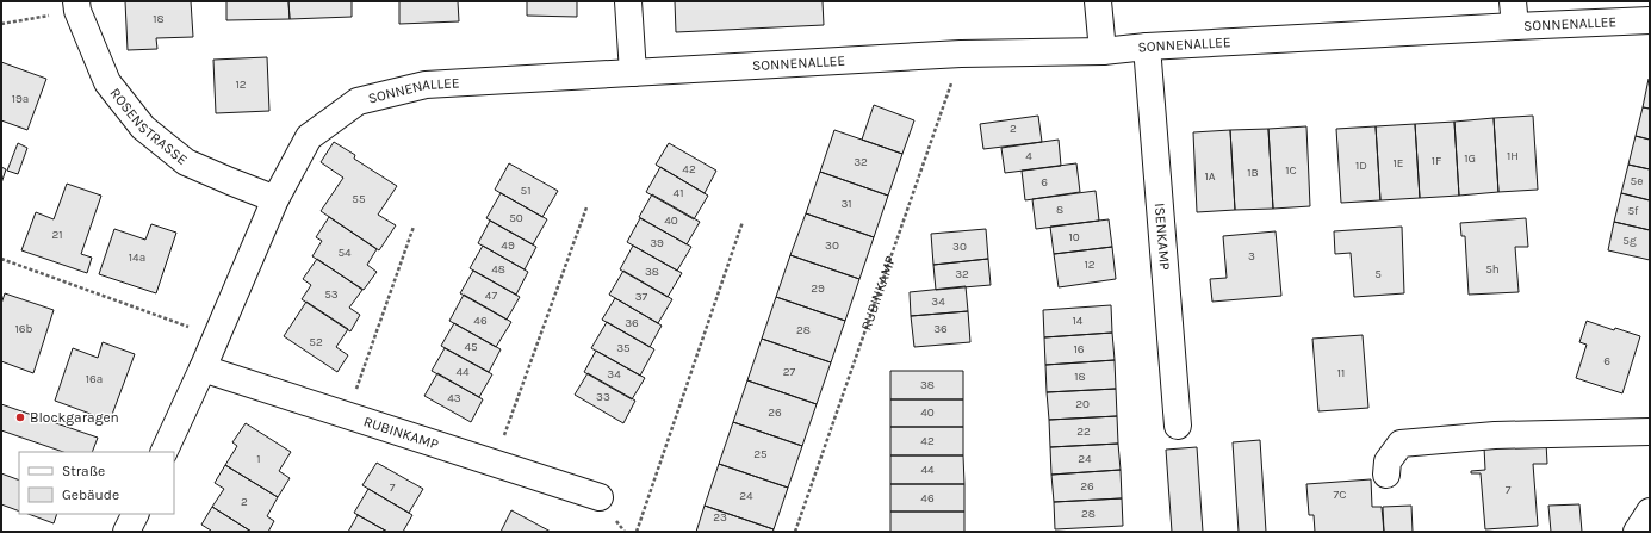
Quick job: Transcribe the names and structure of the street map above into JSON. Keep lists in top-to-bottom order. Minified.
{"streets":{"street":["SONNENALLEE","ROSENSTRASSE","ISENKAMP","RUBINKAMP"]},"crossings":[["SONNENALLEE","ROSENSTRASSE"],["SONNENALLEE","ISENKAMP"],["SONNENALLEE","RUBINKAMP"]],"places":["Blockgaragen"],"house_numbers":["18","12","19a","2","4","1H","1G","1F","32","1E","1D","42","1C","1B","1A","5e","6","51","41","55","31","8","5f","50","40","21","10","5g","39","49","30","30","54","3","14a","12","48","5h","38","32","5","29","53","47","37","34","46","14","36","16b","36","28","52","45","35","16","6","44","27","11","34","18","16a","38","33","43","20","26","40","22","42","25","1","24","44","26","7","7","7C","24","46","2","28","23"],"legend":["Straße","Gebäude"]}
